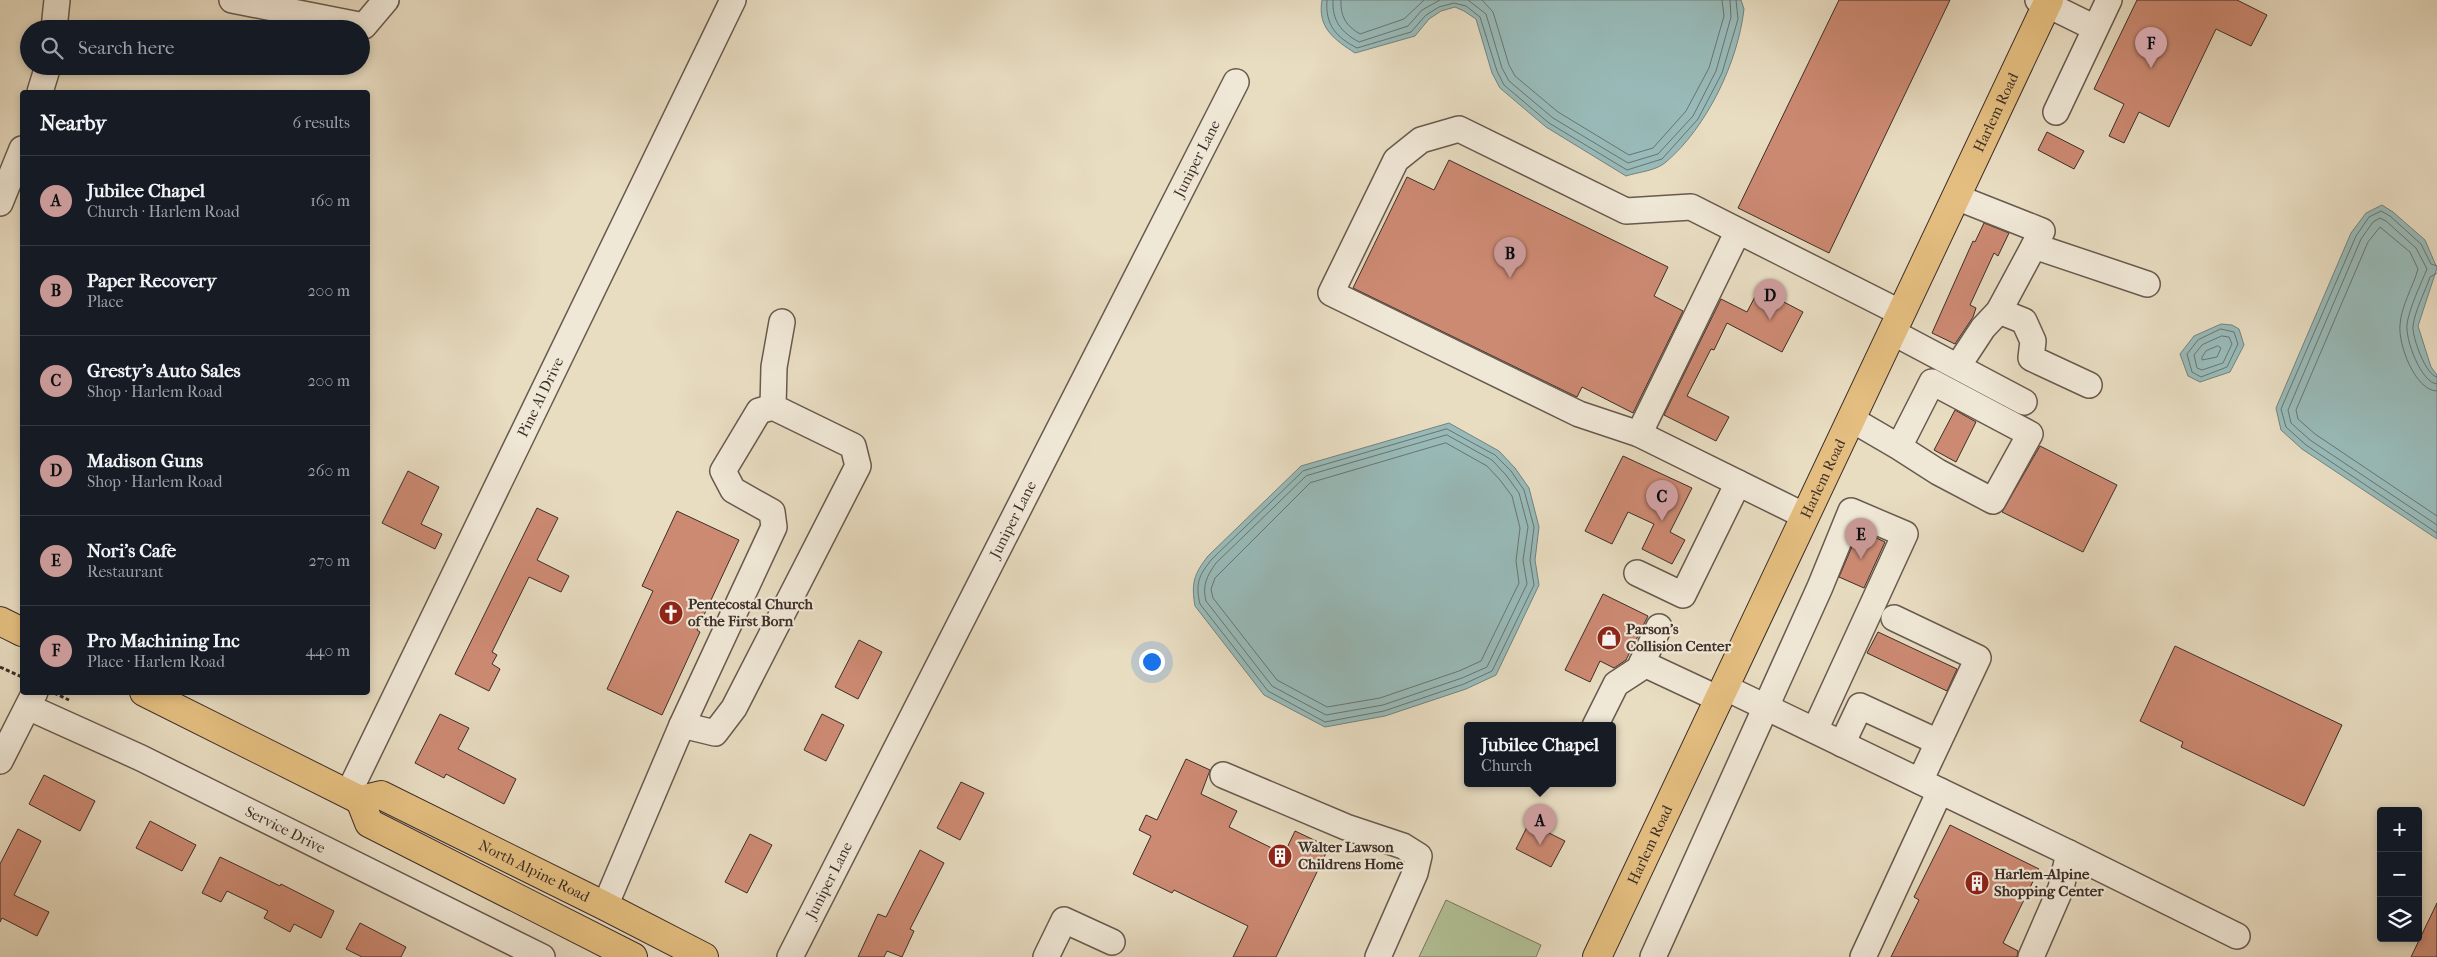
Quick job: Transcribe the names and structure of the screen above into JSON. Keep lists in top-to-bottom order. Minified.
{"streets":{"main road":["Harlem Road","North Alpine Road"],"street":["Juniper Lane","Pine Al Drive","Service Drive"]},"crossings":[["Pine Al Drive","North Alpine Road"]],"places":{"church":["Pentecostal Church of the First Born"],"shop":["Parson's Collision Center"],"building":["Walter Lawson Childrens Home","Harlem-Alpine Shopping Center"]},"page":{"search":"Search here","pins":["F","B","D","C","E","A"],"heading":["Nearby","6 results"],"list":[{"mark":"A","name":"Jubilee Chapel","note":"Church · Harlem Road","value":"160 m"},{"mark":"B","name":"Paper Recovery","note":"Place","value":"200 m"},{"mark":"C","name":"Gresty's Auto Sales","note":"Shop · Harlem Road","value":"200 m"},{"mark":"D","name":"Madison Guns","note":"Shop · Harlem Road","value":"260 m"},{"mark":"E","name":"Nori's Cafe","note":"Restaurant","value":"270 m"},{"mark":"F","name":"Pro Machining Inc","note":"Place · Harlem Road","value":"440 m"}],"popup":["Jubilee Chapel","Church"],"map_buttons":["+","−"]}}
